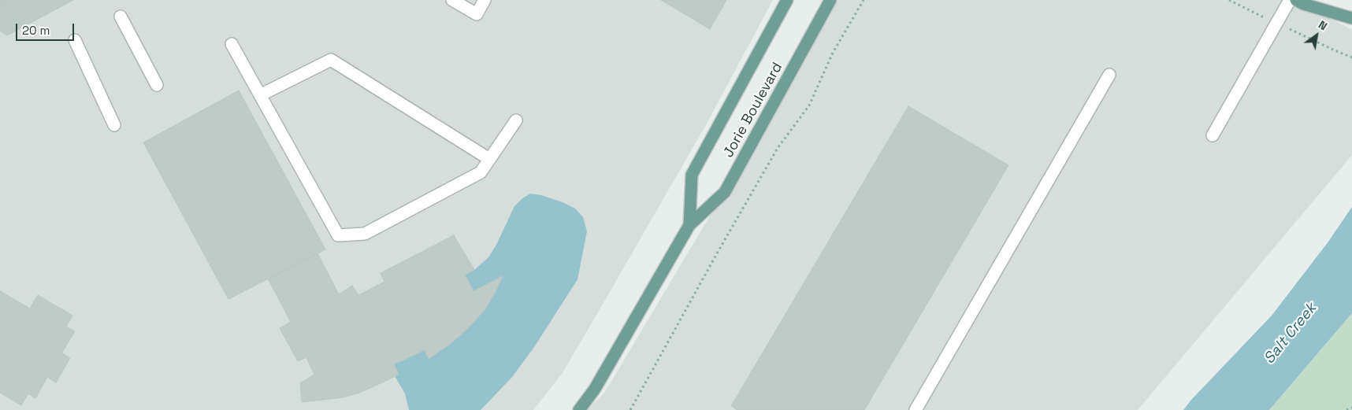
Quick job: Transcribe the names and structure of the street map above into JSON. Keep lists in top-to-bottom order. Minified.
{"streets":{"main road":["Jorie Boulevard"]},"water":["Salt Creek"],"scale_bar":"20 m","north":"top right"}
